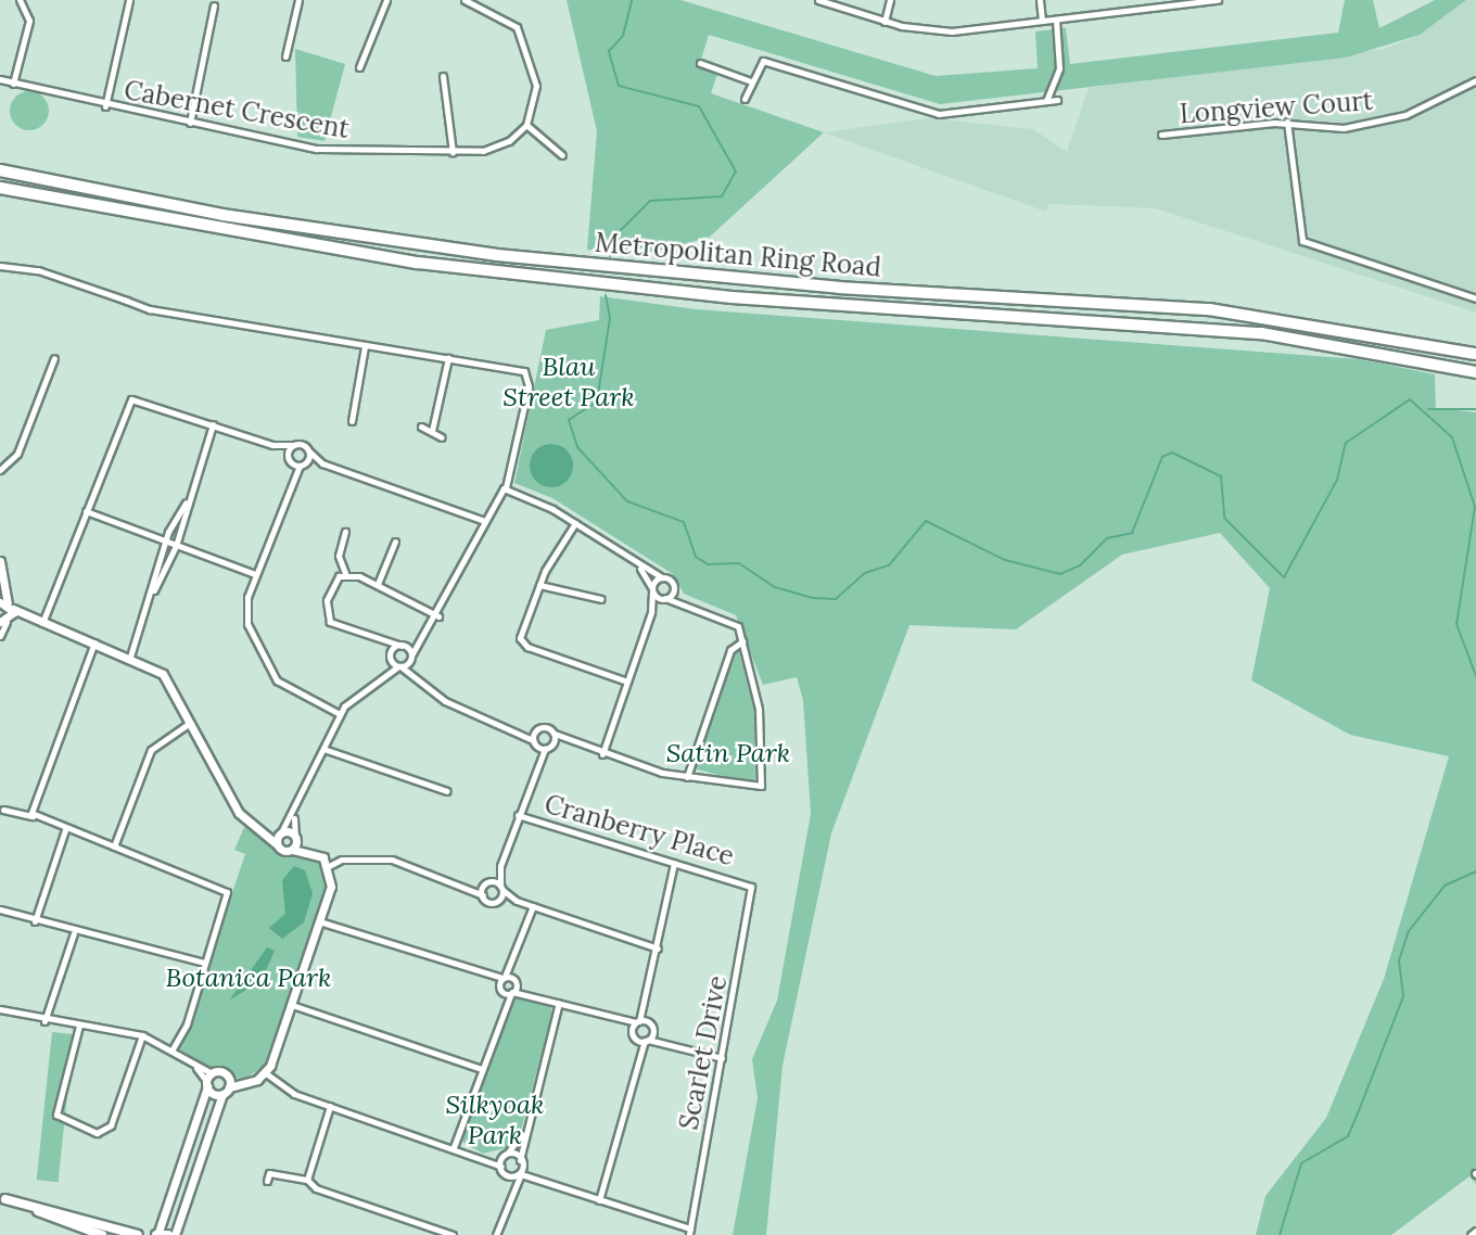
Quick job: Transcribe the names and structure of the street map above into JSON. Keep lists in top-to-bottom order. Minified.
{"streets":{"highway":["Metropolitan Ring Road"],"street":["Longview Court","Cabernet Crescent","Cranberry Place","Scarlet Drive"]},"crossings":[["Cranberry Place","Scarlet Drive"]],"parks":["Blau Street Park","Satin Park","Botanica Park","Silkyoak Park"]}
